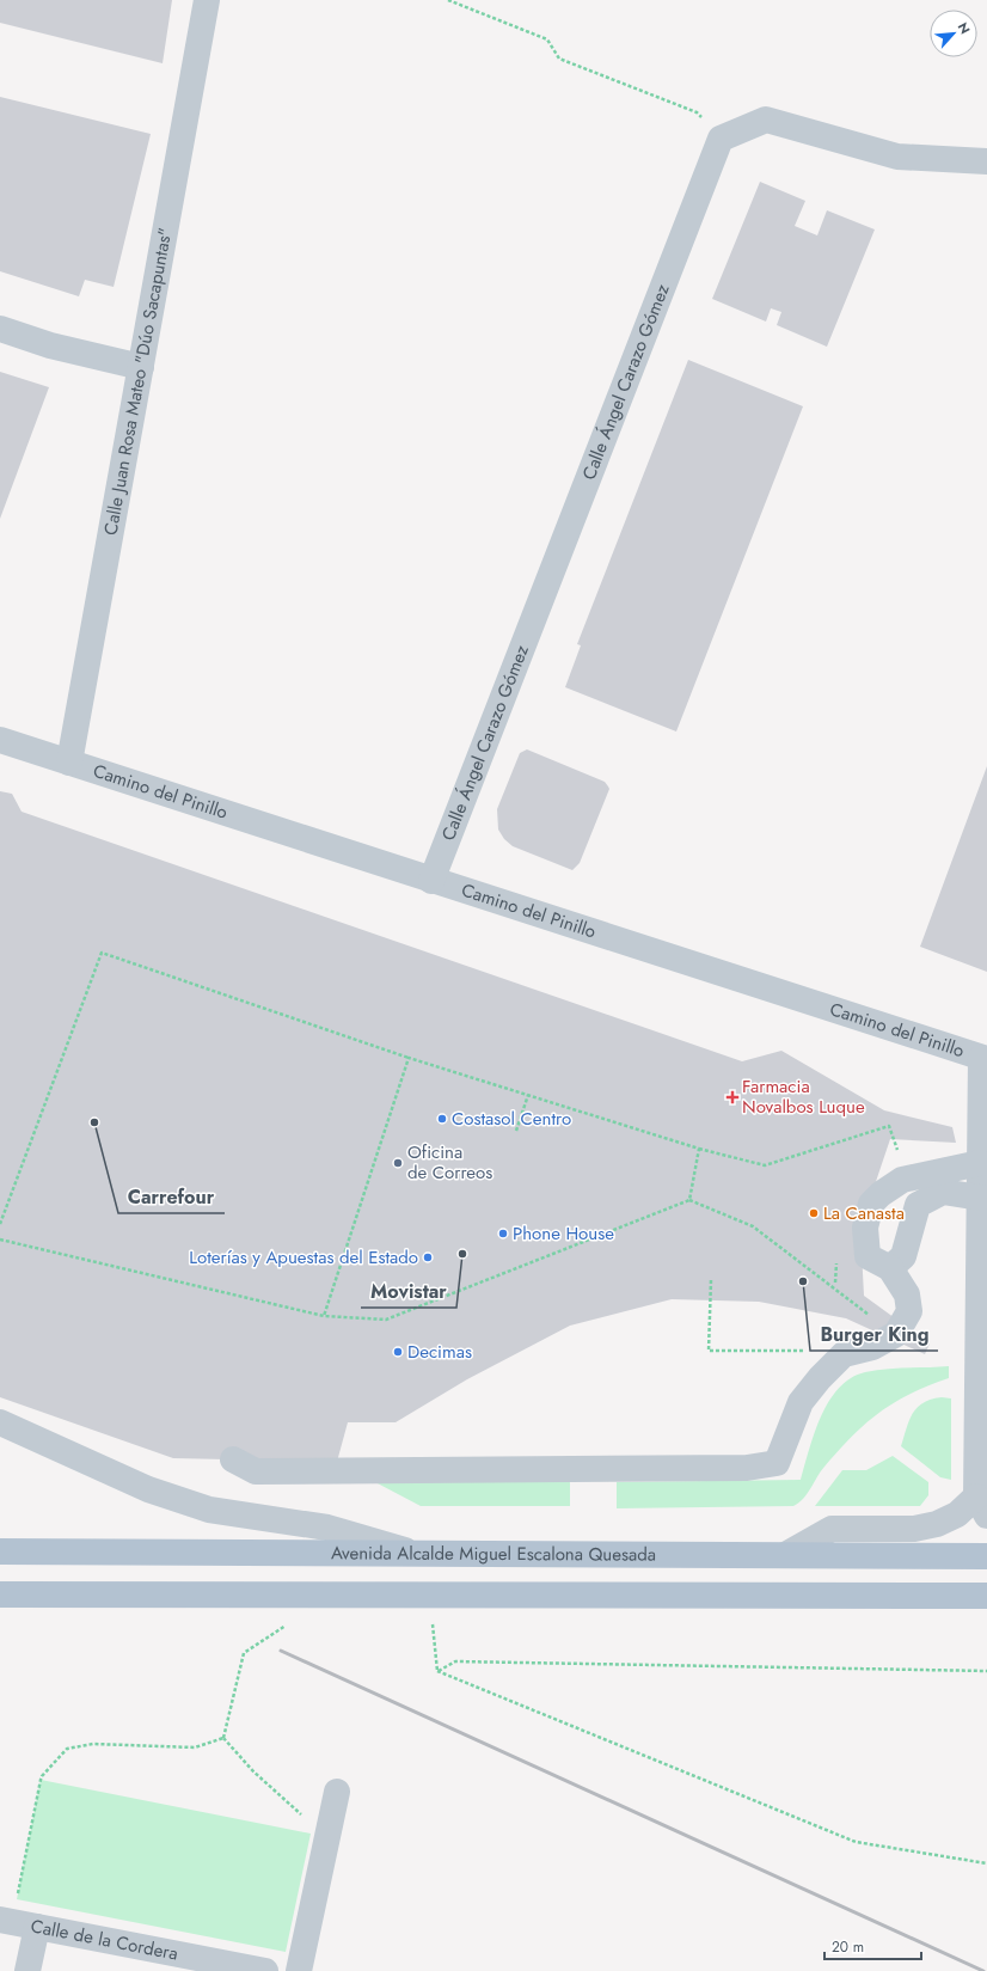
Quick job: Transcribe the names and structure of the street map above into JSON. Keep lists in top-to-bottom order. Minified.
{"streets":{"main road":["Avenida Alcalde Miguel Escalona Quesada"],"street":["Calle Juan Rosa Mateo \"Dúo Sacapuntas\"","Calle Ángel Carazo Gómez","Camino del Pinillo","Calle de la Cordera"]},"crossings":[["Calle Juan Rosa Mateo \"Dúo Sacapuntas\"","Camino del Pinillo"],["Calle Ángel Carazo Gómez","Camino del Pinillo"]],"places":{"health":["Farmacia Novalbos Luque"],"other":["Costasol Centro","Carrefour","Oficina de Correos","La Canasta","Phone House","Movistar","Loterías y Apuestas del Estado","Burger King","Decimas"]},"scale_bar":"20 m","north":"top right"}
